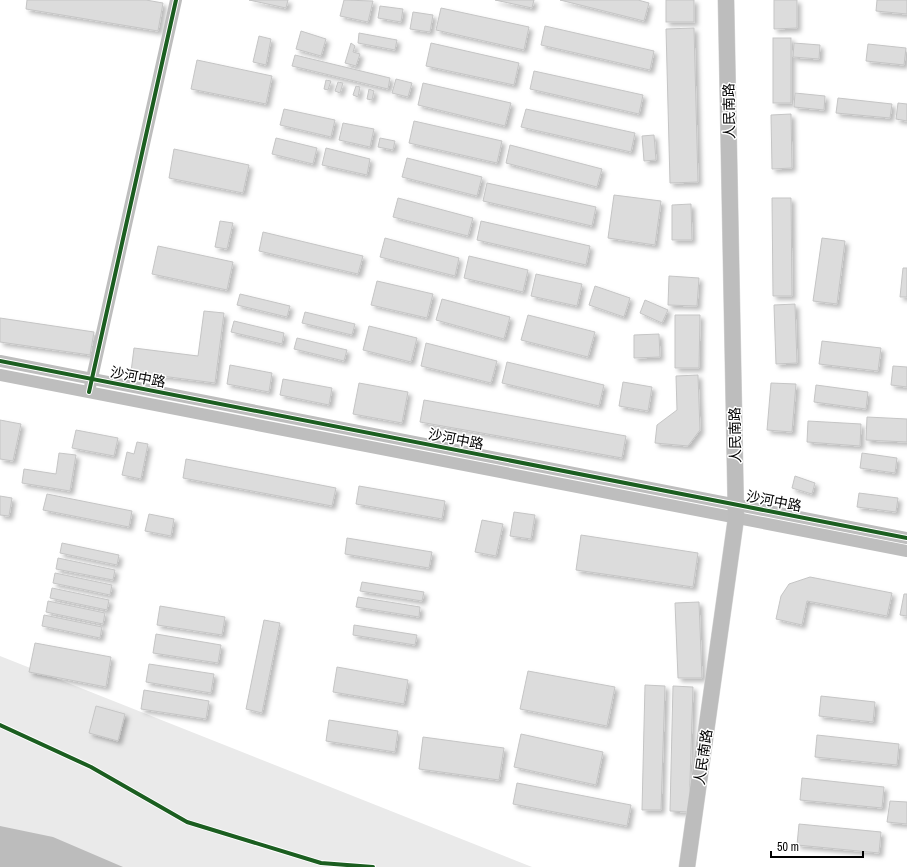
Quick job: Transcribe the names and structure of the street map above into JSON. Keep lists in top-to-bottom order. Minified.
{"streets":{"main road":["人民南路"],"street":["沙河中路"]},"crossings":[["人民南路","沙河中路"]],"scale_bar":"50 m"}
